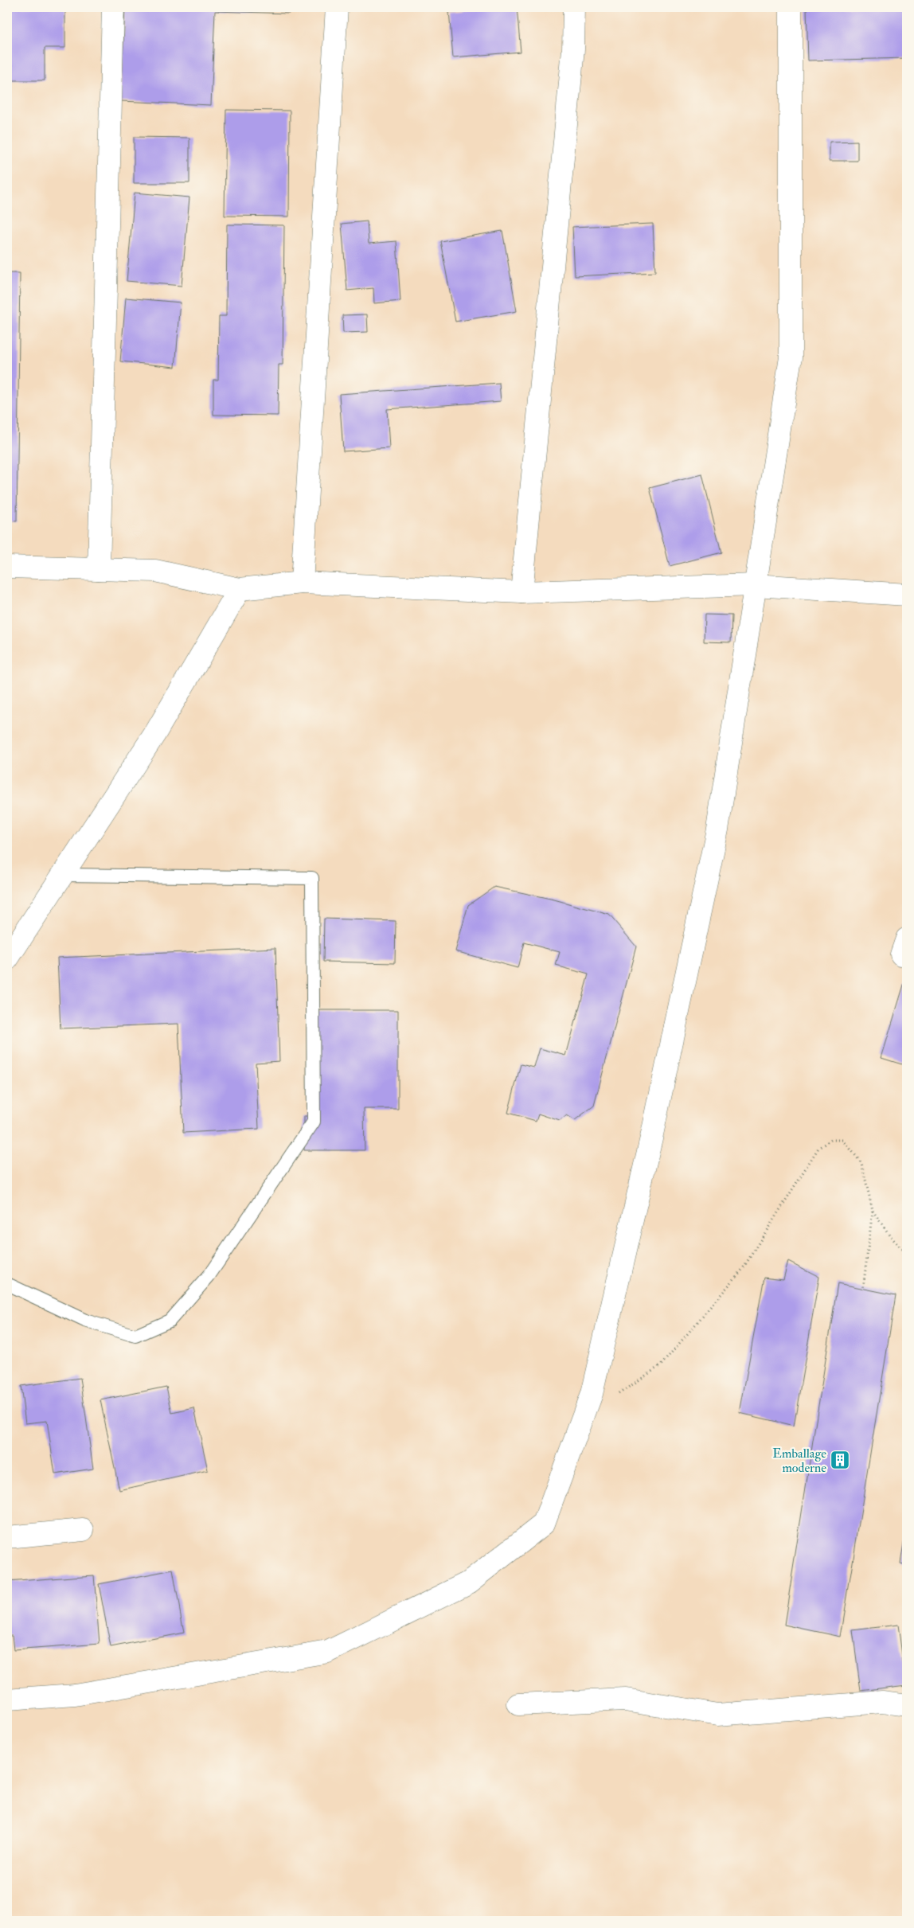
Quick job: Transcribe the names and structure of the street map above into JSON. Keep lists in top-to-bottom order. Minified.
{"places":{"building":["Emballage moderne"]}}
